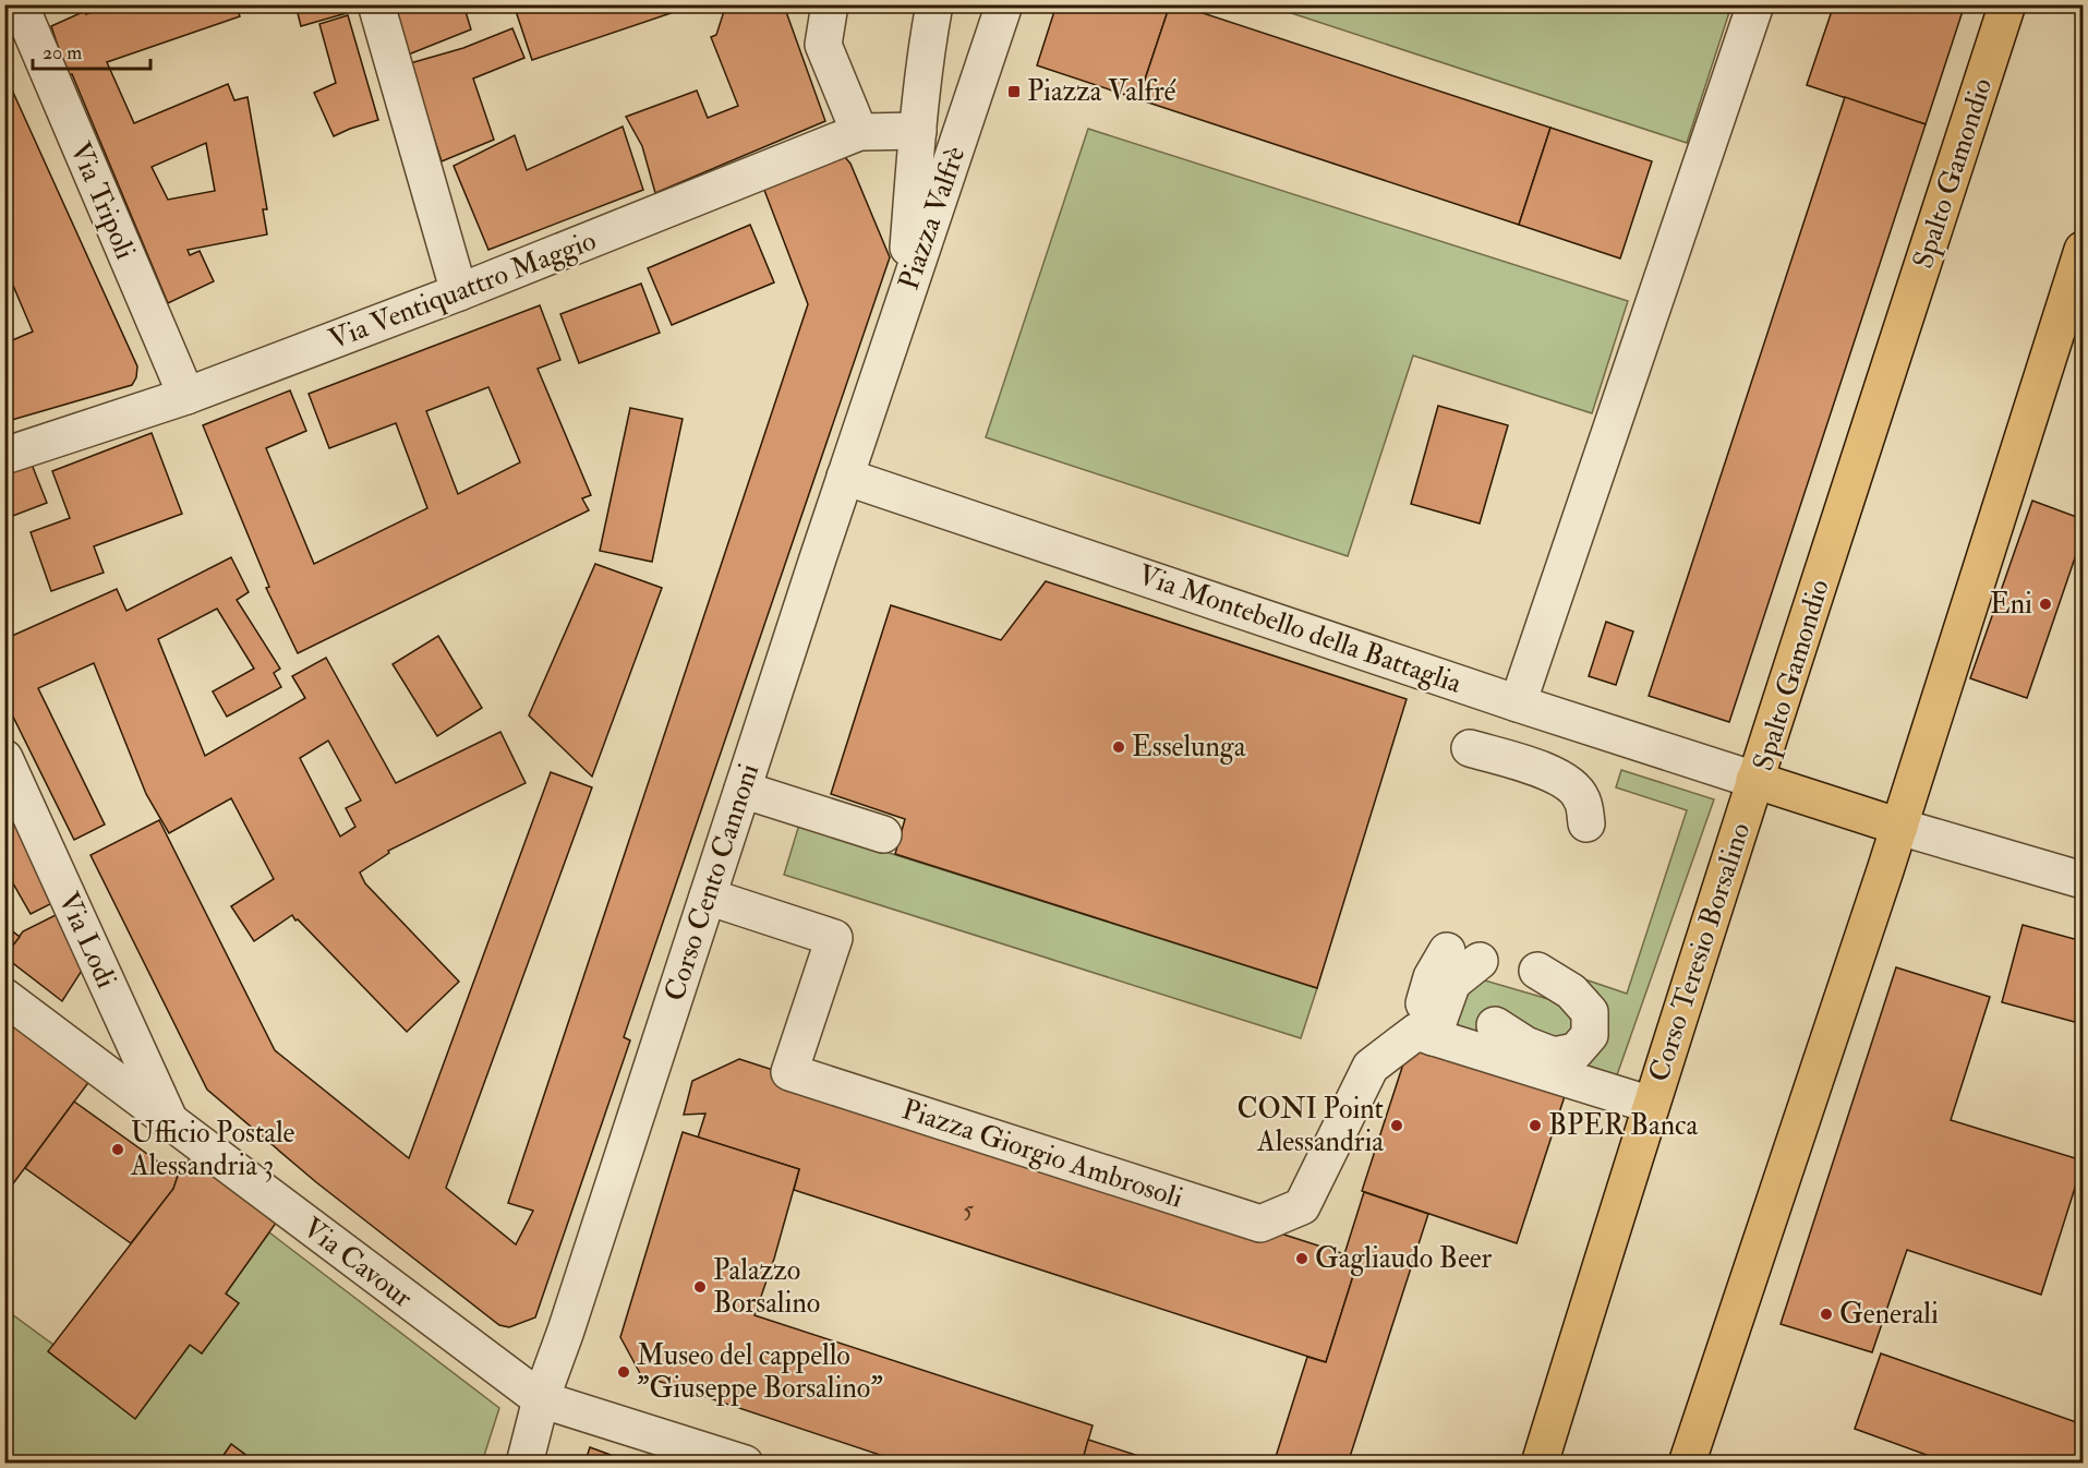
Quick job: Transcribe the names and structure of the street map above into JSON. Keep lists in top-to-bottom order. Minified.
{"streets":{"main road":["Spalto Gamondio","Corso Teresio Borsalino"],"street":["Via Tripoli","Piazza Valfrè","Via Ventiquattro Maggio","Via Montebello della Battaglia","Corso Cento Cannoni","Via Lodi","Piazza Giorgio Ambrosoli","Via Cavour"]},"crossings":[["Spalto Gamondio","Via Montebello della Battaglia"],["Spalto Gamondio","Corso Teresio Borsalino"],["Via Tripoli","Via Ventiquattro Maggio"],["Piazza Valfrè","Via Ventiquattro Maggio"],["Piazza Valfrè","Corso Cento Cannoni"],["Via Montebello della Battaglia","Corso Cento Cannoni"],["Via Montebello della Battaglia","Corso Teresio Borsalino"],["Corso Cento Cannoni","Piazza Giorgio Ambrosoli"],["Corso Cento Cannoni","Via Cavour"],["Via Lodi","Via Cavour"]],"places":{"transit":["Piazza Valfré"],"other":["Eni","Esselunga","CONI Point Alessandria","BPER Banca","Ufficio Postale Alessandria 3","Gagliaudo Beer","Palazzo Borsalino","Generali","Museo del cappello \"Giuseppe Borsalino\""]},"house_numbers":["5"],"scale_bar":"20 m"}
